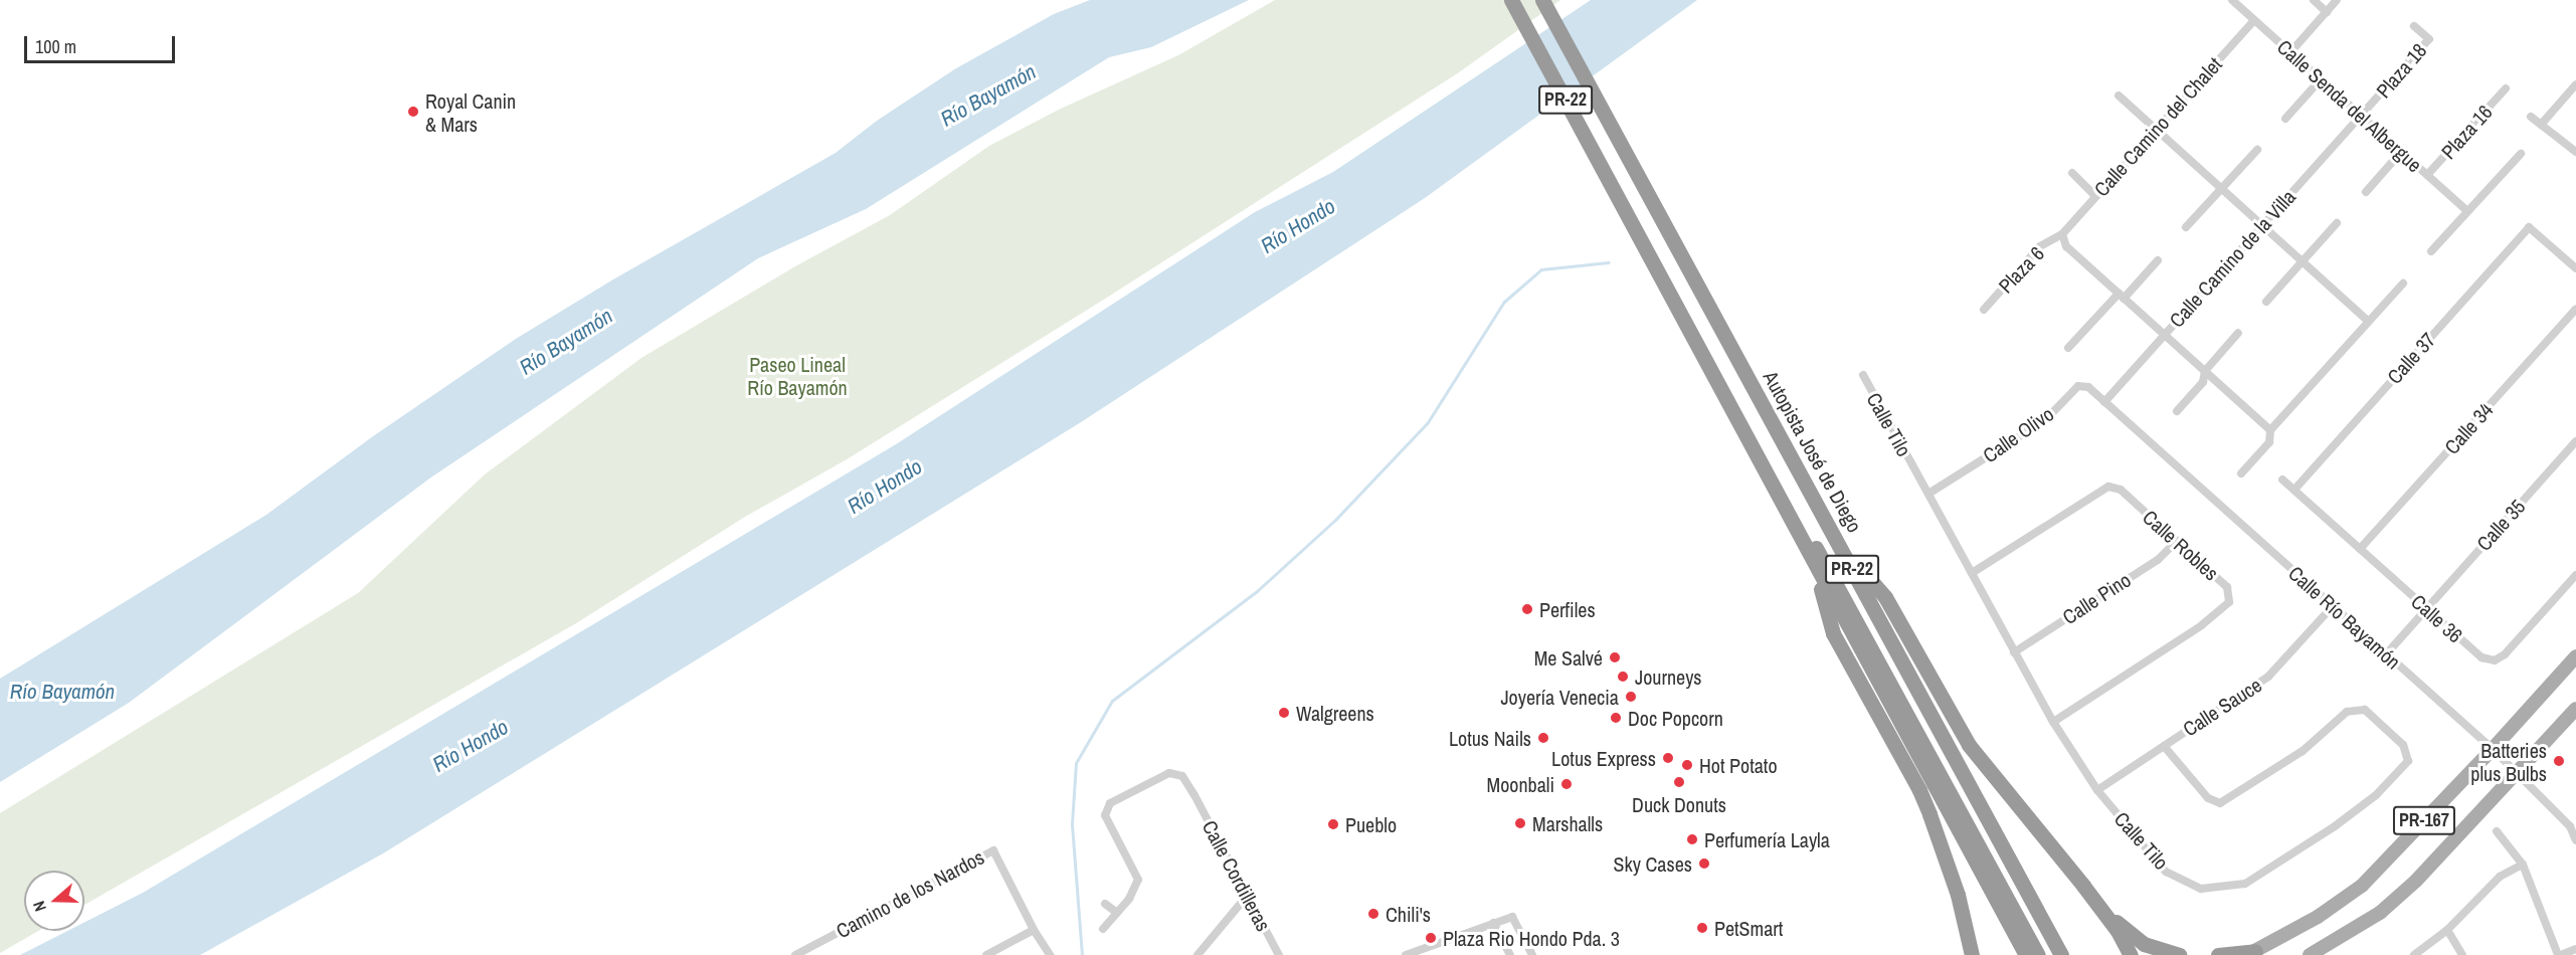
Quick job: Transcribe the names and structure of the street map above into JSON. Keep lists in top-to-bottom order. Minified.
{"streets":{"highway":["PR-22","Autopista José de Diego"],"main road":["PR-167"],"street":["Plaza 18","Calle Senda del Albergue","Calle Camino del Chalet","Plaza 16","Calle Camino de la Villa","Plaza 6","Calle 37","Calle Tilo","Calle 34","Calle Olivo","Calle 35","Calle Robles","Calle Pino","Calle Río Bayamón","Calle 36","Calle Sauce","Calle Cordilleras","Camino de los Nardos"]},"crossings":[["Plaza 18","Calle Senda del Albergue"],["Plaza 18","Calle Camino de la Villa"],["Calle Senda del Albergue","Calle Camino del Chalet"],["Calle Senda del Albergue","Plaza 16"],["Calle Senda del Albergue","Calle Camino de la Villa"],["Calle Camino del Chalet","Plaza 6"],["Calle Camino de la Villa","Calle Olivo"],["Calle Camino de la Villa","Calle Río Bayamón"],["Calle 37","Calle 36"],["Calle Tilo","Calle Olivo"],["Calle Tilo","Calle Robles"],["Calle Tilo","Calle Pino"],["Calle Tilo","Calle Sauce"],["Calle 34","Calle 36"],["Calle Olivo","Calle Río Bayamón"],["Calle 35","Calle Río Bayamón"],["Calle 35","Calle 36"],["Calle Robles","Calle Pino"],["Calle Río Bayamón","Calle Sauce"],["Calle Río Bayamón","PR-167"]],"water":["Río Bayamón","Río Hondo"],"parks":["Paseo Lineal Río Bayamón"],"places":["Royal Canin & Mars","Perfiles","Me Salvé","Journeys","Joyería Venecia","Walgreens","Doc Popcorn","Lotus Nails","Lotus Express","Batteries plus Bulbs","Hot Potato","Duck Donuts","Moonbali","Marshalls","Pueblo","Perfumería Layla","Sky Cases","Chili's","PetSmart","Plaza Rio Hondo Pda. 3"],"scale_bar":"100 m","north":"left"}
